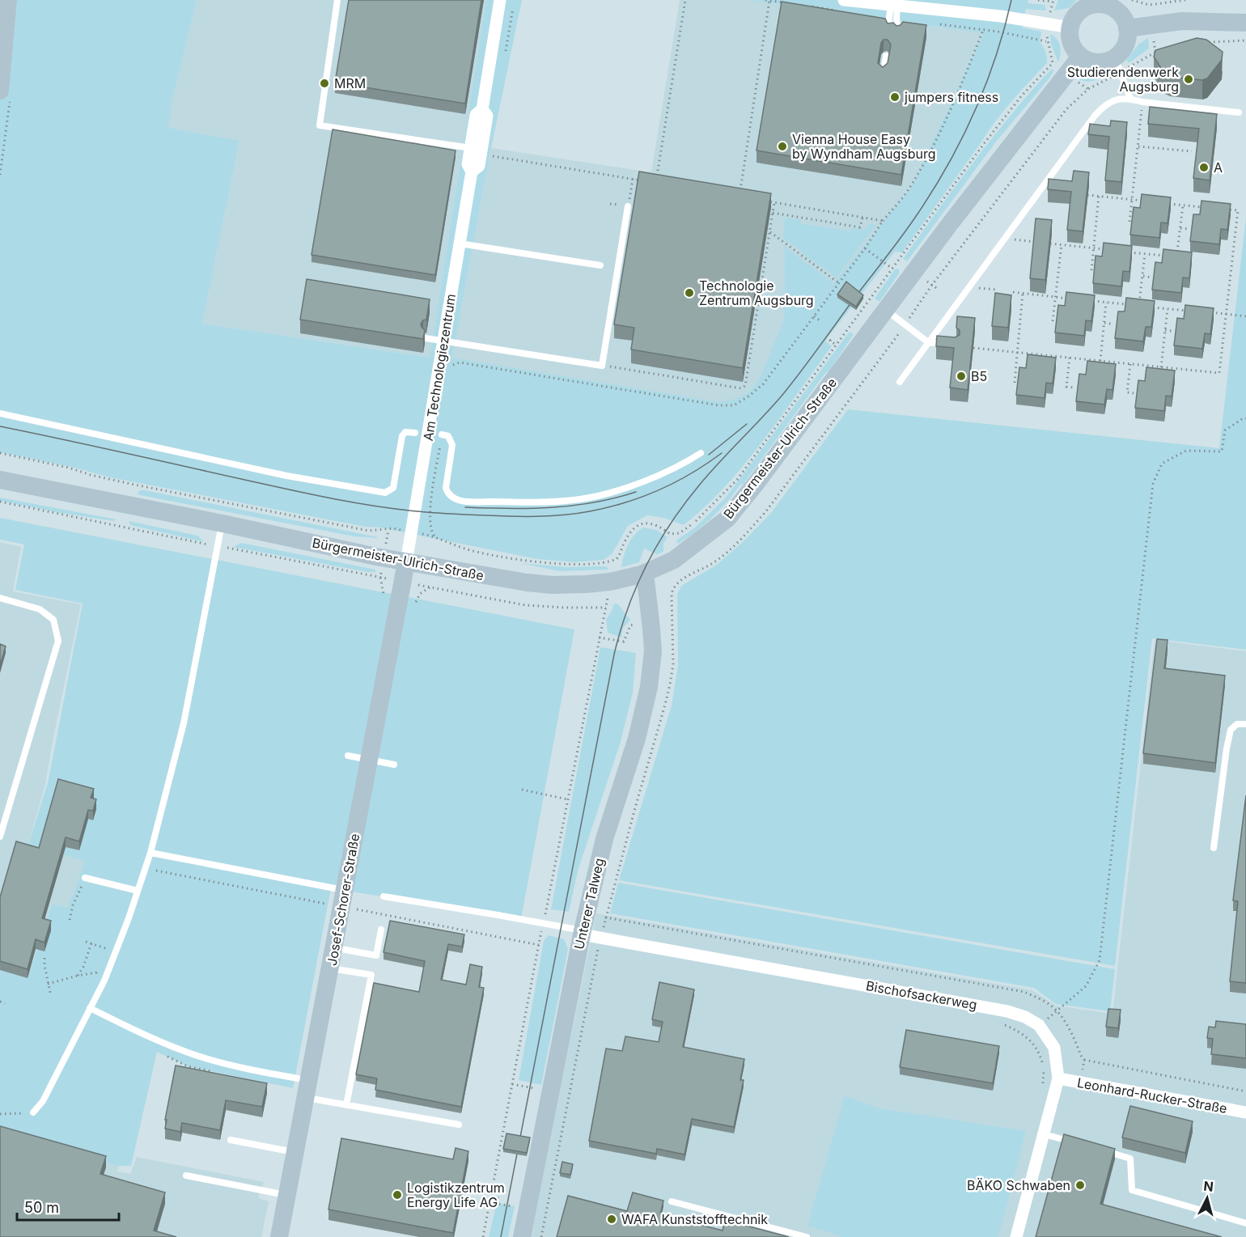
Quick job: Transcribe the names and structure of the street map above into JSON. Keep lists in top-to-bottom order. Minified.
{"streets":{"main road":["Bürgermeister-Ulrich-Straße","Josef-Schorer-Straße","Unterer Talweg"],"street":["Am Technologiezentrum","Bischofsackerweg","Leonhard-Rucker-Straße"]},"crossings":[["Am Technologiezentrum","Bürgermeister-Ulrich-Straße"],["Am Technologiezentrum","Josef-Schorer-Straße"],["Bürgermeister-Ulrich-Straße","Josef-Schorer-Straße"],["Bürgermeister-Ulrich-Straße","Unterer Talweg"],["Unterer Talweg","Bischofsackerweg"],["Bischofsackerweg","Leonhard-Rucker-Straße"]],"places":["Studierendenwerk Augsburg","MRM","jumpers fitness","Vienna House Easy by Wyndham Augsburg","A","Technologie Zentrum Augsburg","B5","BÄKO Schwaben","Logistikzentrum Energy Life AG","WAFA Kunststofftechnik"],"scale_bar":"50 m","north":"top"}
